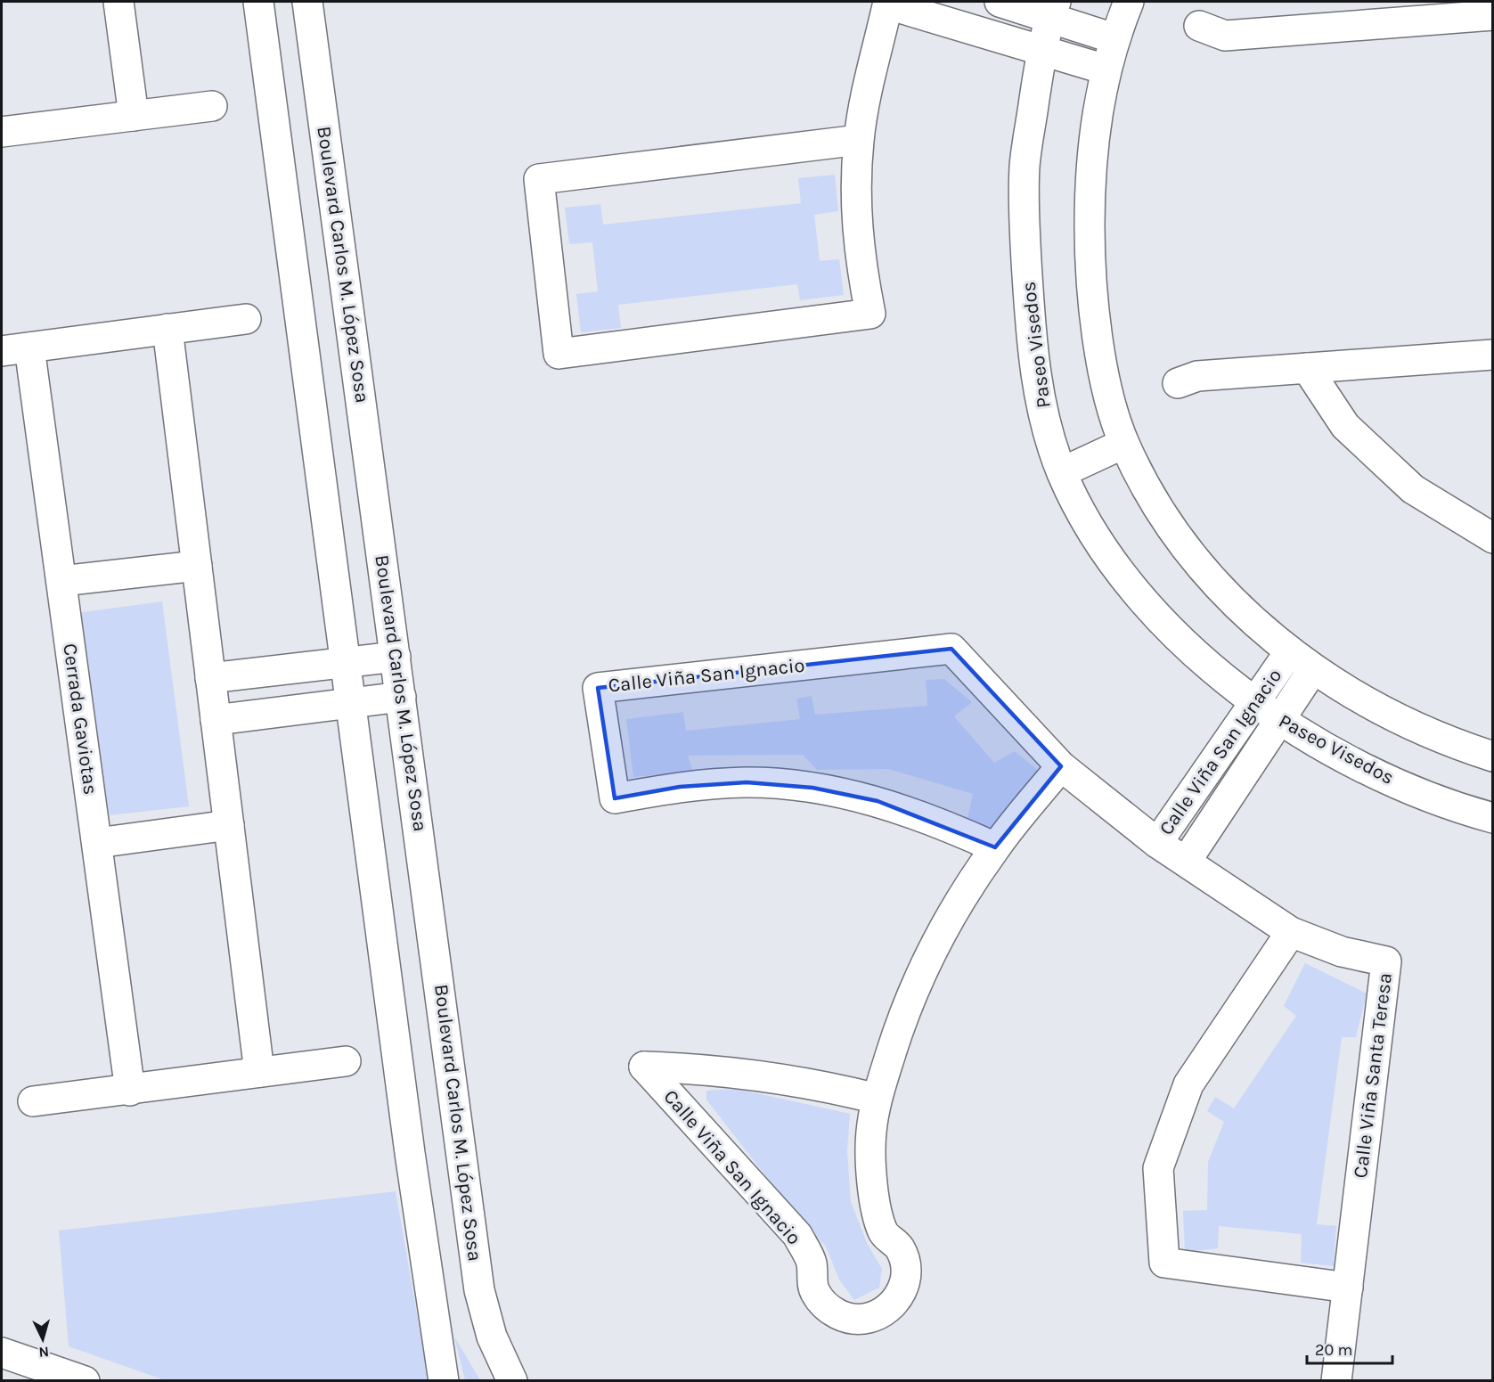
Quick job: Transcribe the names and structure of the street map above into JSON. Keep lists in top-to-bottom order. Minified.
{"streets":{"street":["Boulevard Carlos M. López Sosa","Paseo Visedos","Calle Viña San Ignacio","Cerrada Gaviotas","Calle Viña Santa Teresa"]},"crossings":[["Paseo Visedos","Calle Viña San Ignacio"],["Calle Viña San Ignacio","Calle Viña Santa Teresa"]],"scale_bar":"20 m","north":"bottom"}
